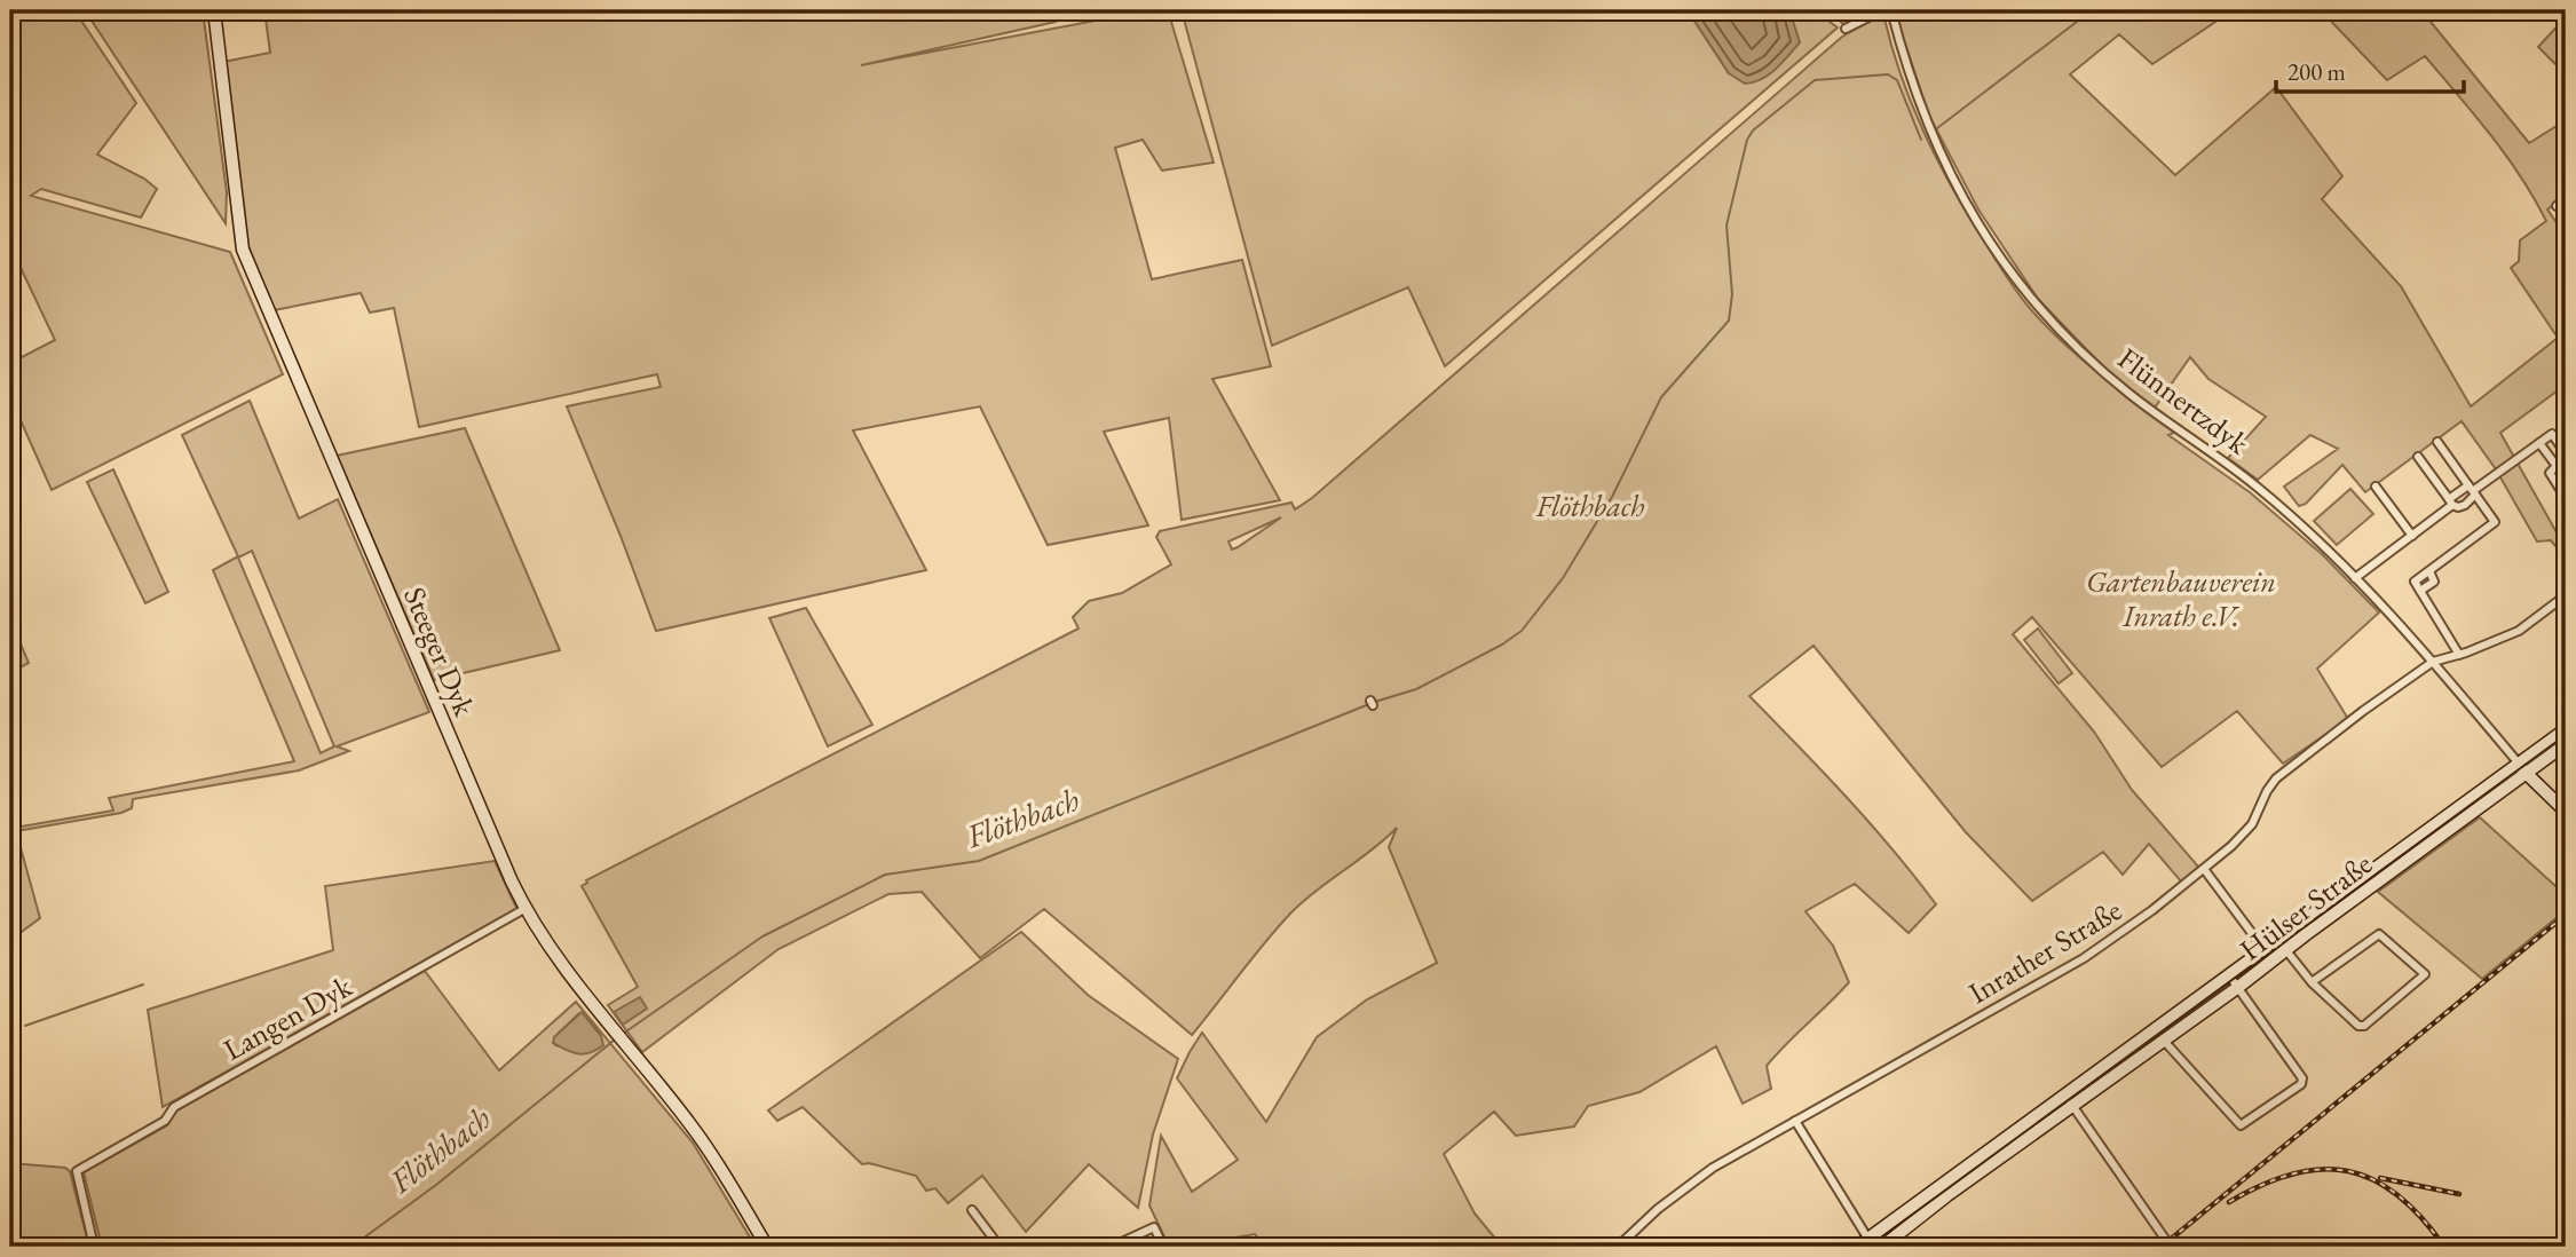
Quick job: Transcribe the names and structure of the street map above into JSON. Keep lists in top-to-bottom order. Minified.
{"streets":{"street":["Flünnertzdyk","Steeger Dyk","Hülser Straße","Inrather Straße","Langen Dyk"]},"crossings":[["Flünnertzdyk","Hülser Straße"],["Flünnertzdyk","Inrather Straße"],["Steeger Dyk","Langen Dyk"],["Hülser Straße","Inrather Straße"]],"water":["Flöthbach"],"parks":["Flöthbach","Gartenbauverein Inrath e.V."],"scale_bar":"200 m"}
